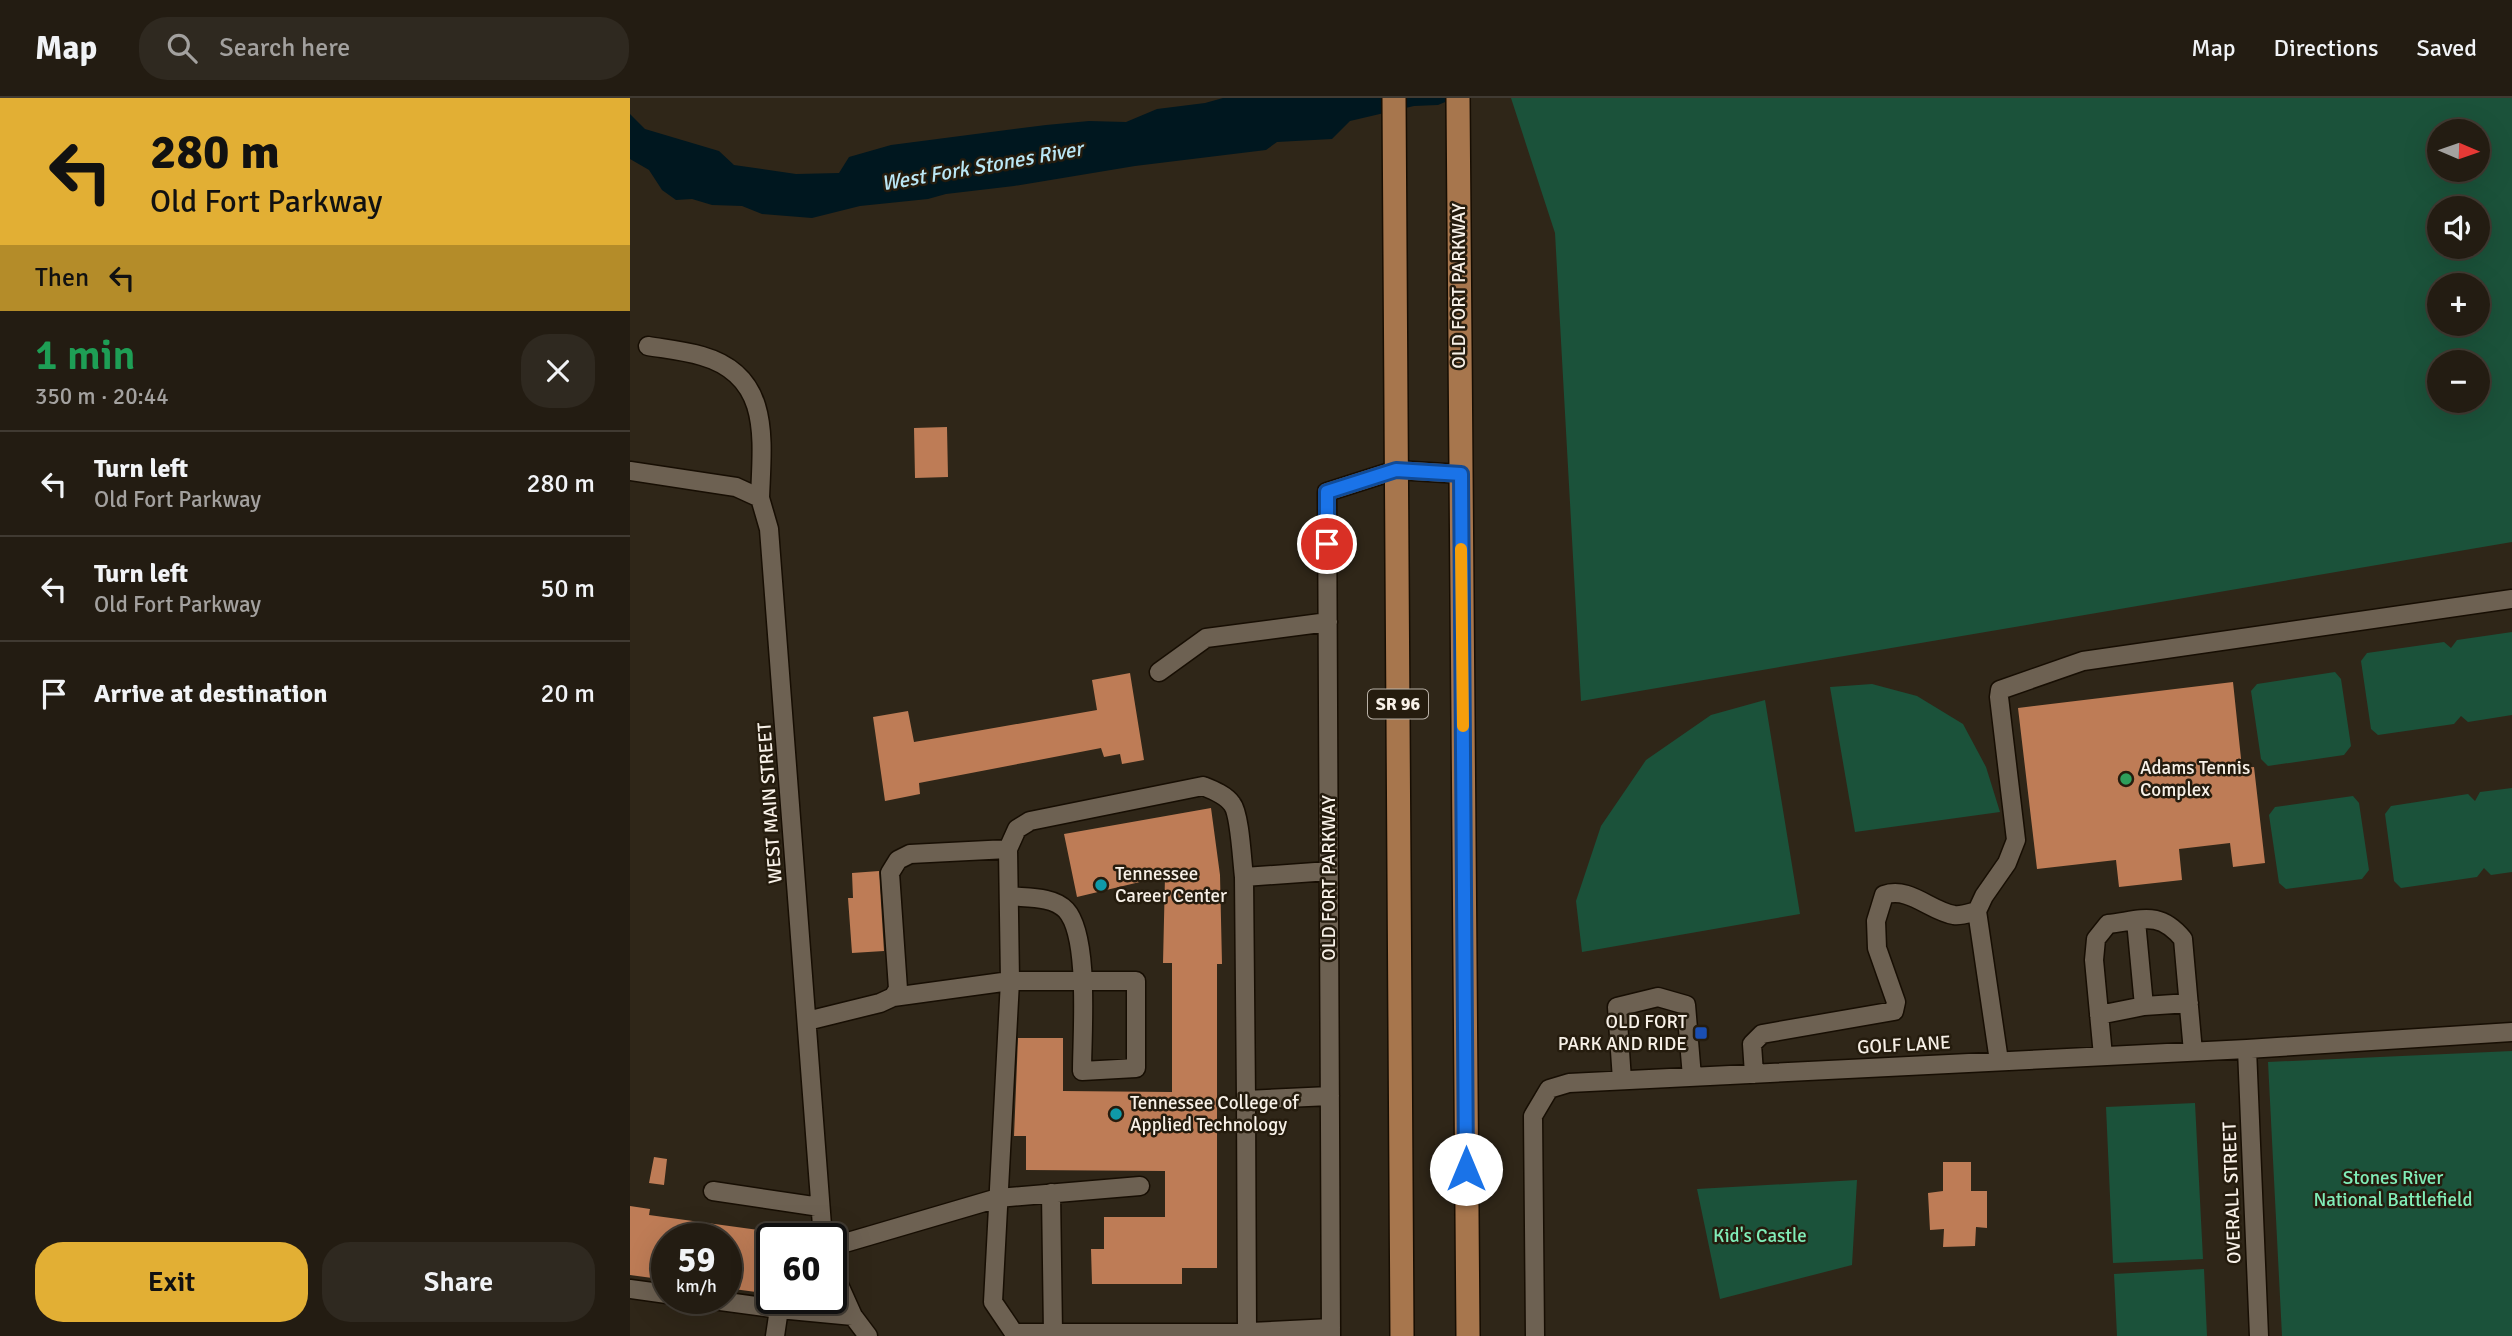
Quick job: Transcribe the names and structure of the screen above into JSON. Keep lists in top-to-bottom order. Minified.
{"streets":{"main road":["OLD FORT PARKWAY","SR 96"],"street":["WEST MAIN STREET","GOLF LANE","OVERALL STREET"]},"crossings":[["OLD FORT PARKWAY","SR 96"],["GOLF LANE","OVERALL STREET"]],"water":["West Fork Stones River"],"parks":["Stones River National Battlefield","Kid's Castle"],"places":{"other":["Adams Tennis Complex","Tennessee Career Center","Tennessee College of Applied Technology"],"transit":["OLD FORT PARK AND RIDE"]},"north":"right","page":{"header":"Map","search":"Search here","nav":["Map","Directions","Saved"],"turn":["280 m","Old Fort Parkway"],"map_buttons":["+","−"],"then":"Then","heading":["1 min","350 m · 20:44"],"list":[{"name":"Turn left","note":"Old Fort Parkway","value":"280 m"},{"name":"Turn left","note":"Old Fort Parkway","value":"50 m"},{"name":"Arrive at destination","value":"20 m"}],"speed":"59 km/h","limit":"60","buttons":["Exit","Share"]}}
